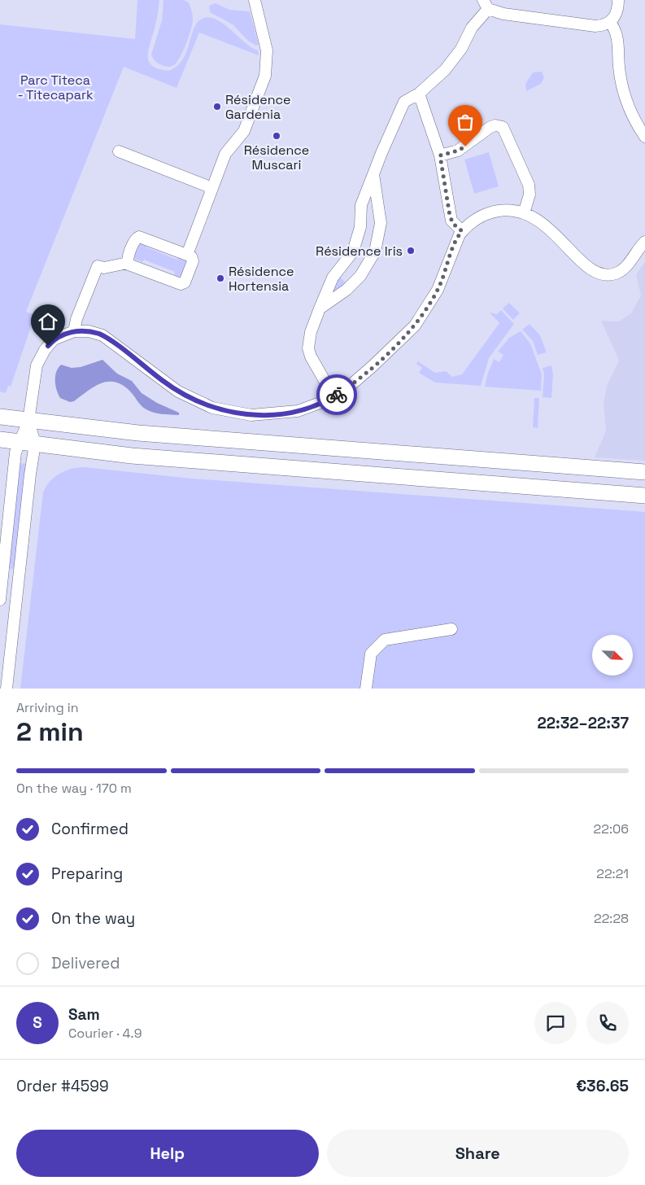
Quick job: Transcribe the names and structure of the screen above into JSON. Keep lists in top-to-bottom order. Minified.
{"parks":["Parc Titeca - Titecapark"],"places":["Résidence Gardenia","Résidence Muscari","Résidence Iris","Résidence Hortensia"],"north":"bottom right","page":{"heading":["2 min","Arriving in","22:32–22:37"],"panel":["Sam","Courier · 4.9","Order #4599","€36.65"],"bar":"On the way · 170 m","list":[["Confirmed","22:06"],["Preparing","22:21"],["On the way","22:28"],"Delivered"],"round":"S","buttons":["Help","Share"]}}
